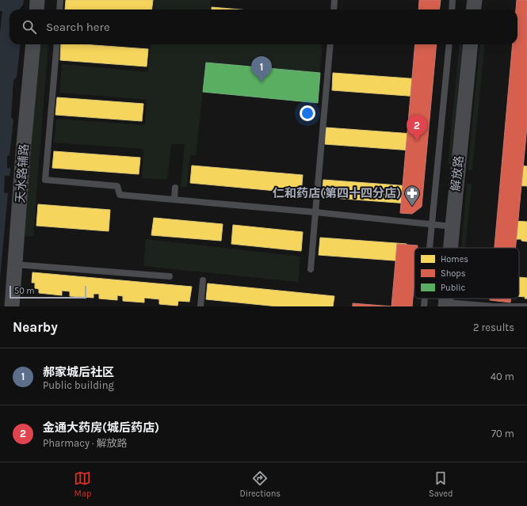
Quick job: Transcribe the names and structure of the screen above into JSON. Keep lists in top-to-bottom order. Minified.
{"streets":{"street":["天水路辅路","解放路"]},"places":{"pharmacy":["仁和药店(第四十四分店)"]},"legend":["Homes","Shops","Public"],"scale_bar":"50 m","page":{"search":"Search here","pins":["1","2"],"scale":"50 m","heading":["Nearby","2 results"],"list":[{"mark":"1","name":"郝家城后社区","note":"Public building","value":"40 m"},{"mark":"2","name":"金通大药房(城后药店)","note":"Pharmacy · 解放路","value":"70 m"}],"nav":["Map","Directions","Saved"]}}
